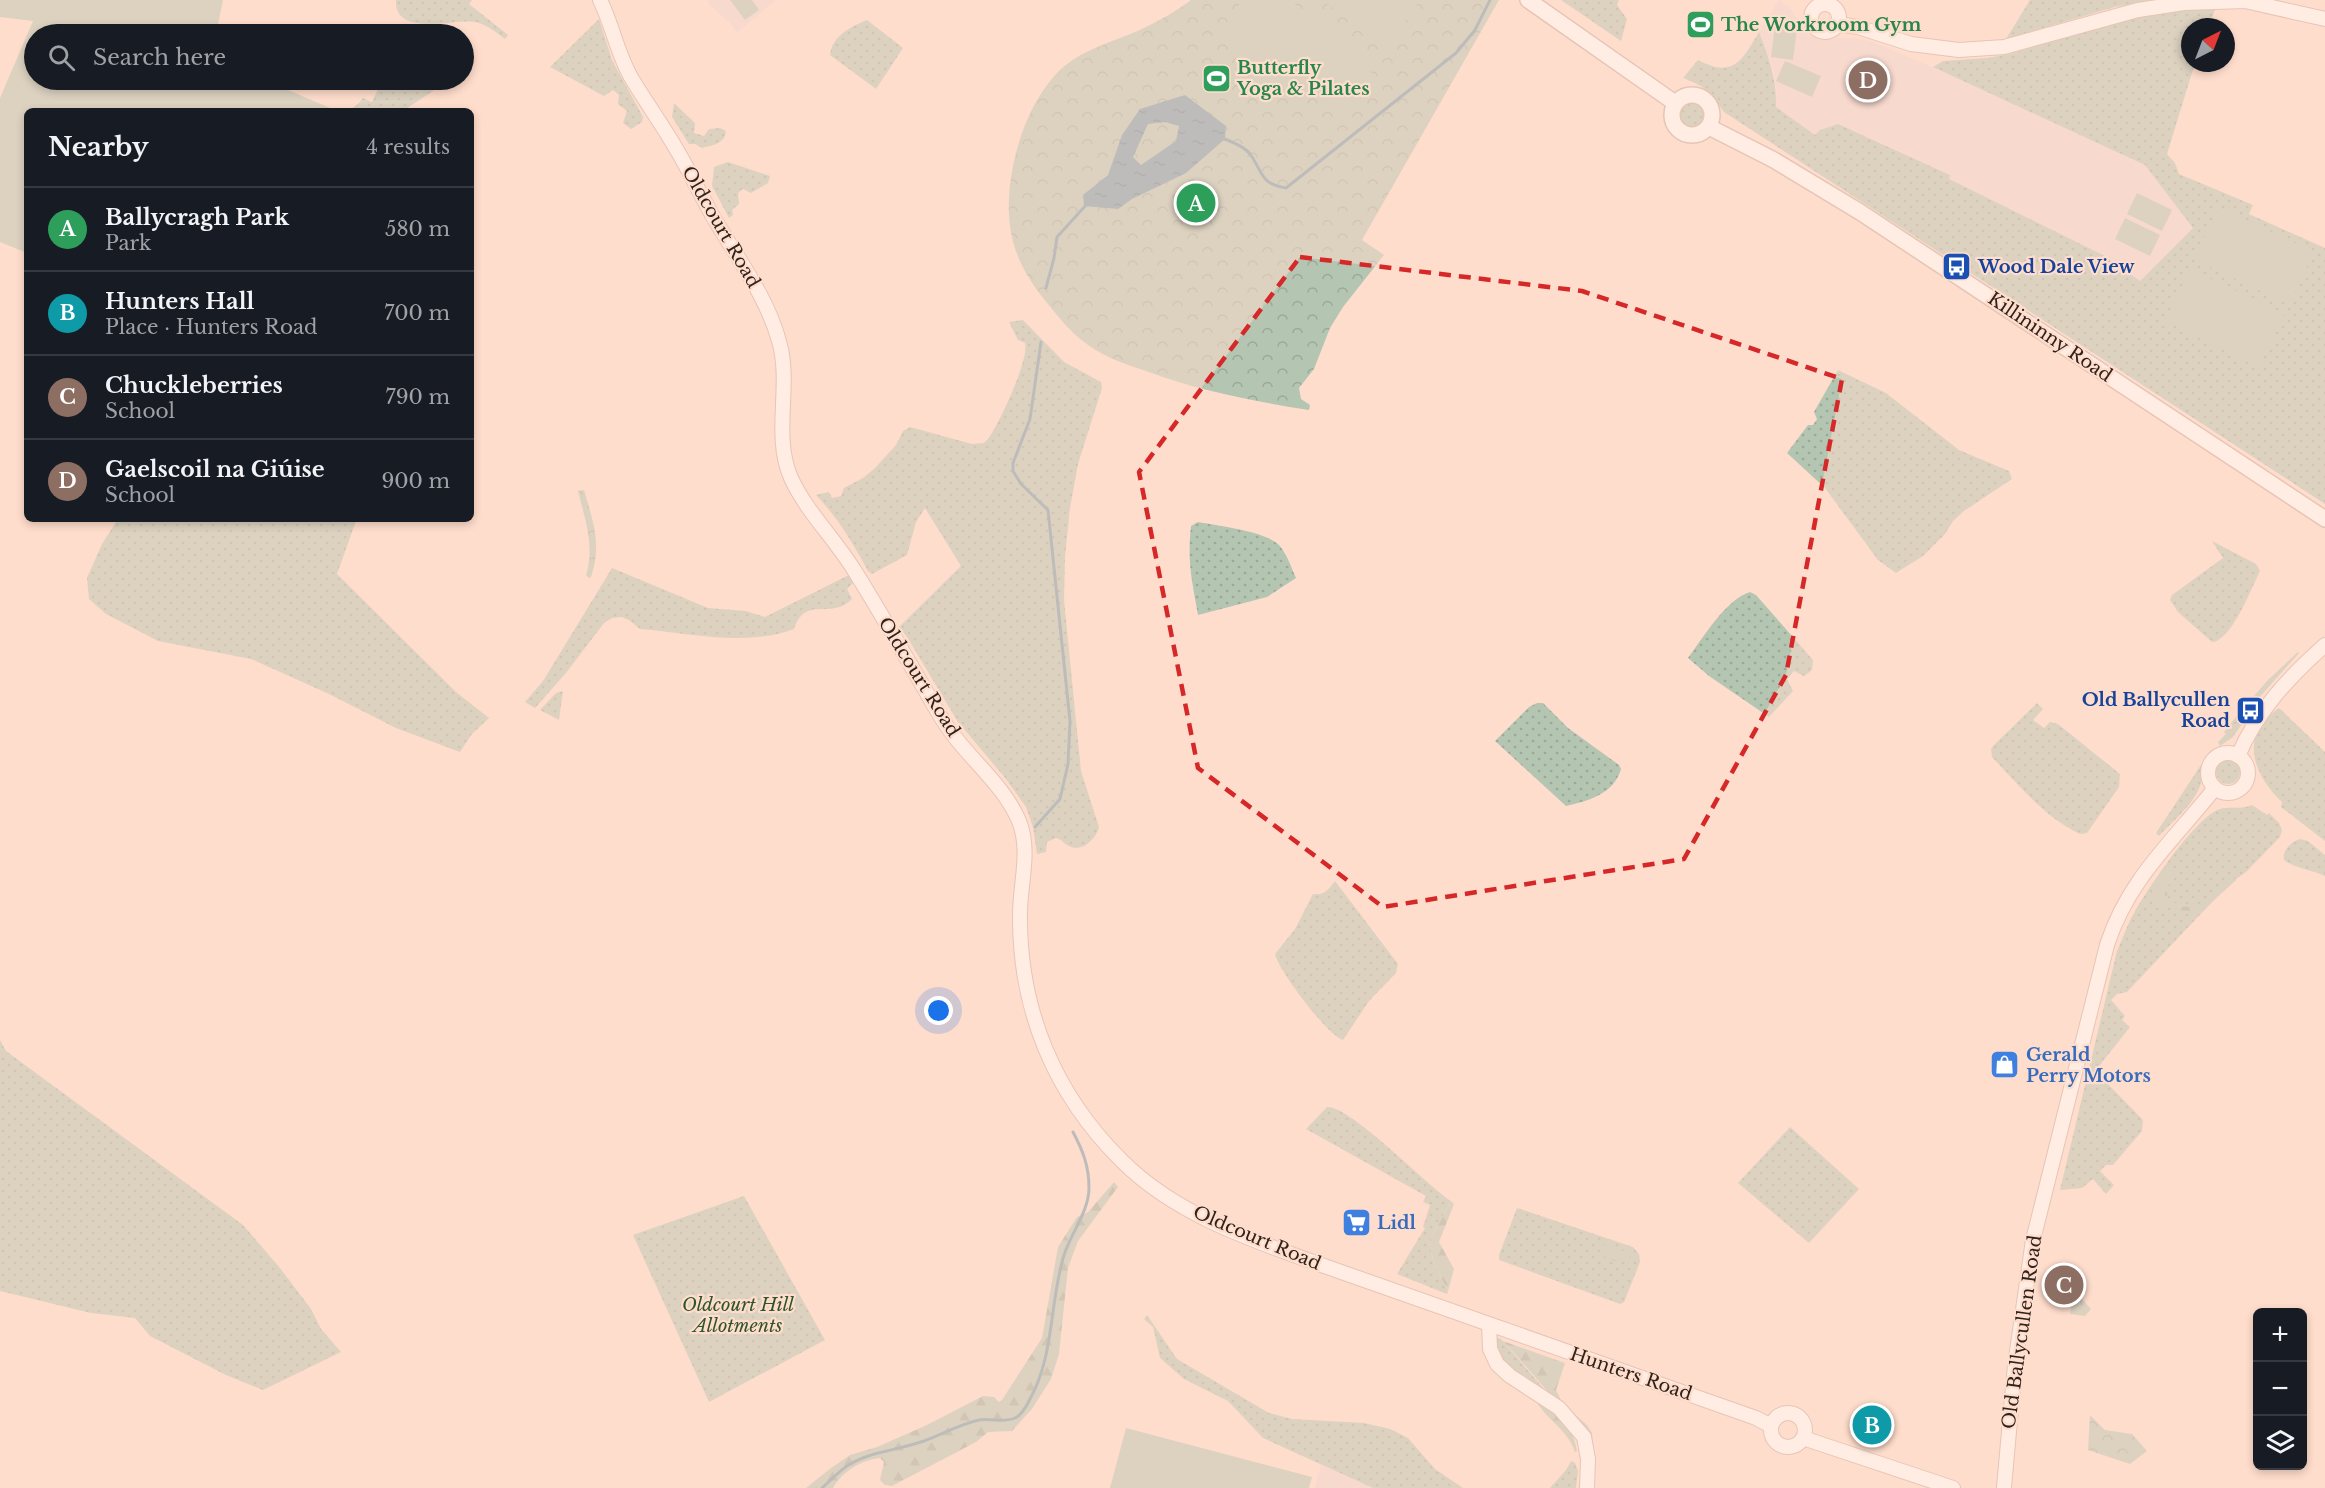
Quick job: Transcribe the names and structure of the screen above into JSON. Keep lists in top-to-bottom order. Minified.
{"streets":{"main road":["Killininny Road"],"street":["Oldcourt Road","Old Ballycullen Road","Hunters Road"]},"crossings":[["Oldcourt Road","Hunters Road"]],"parks":["Oldcourt Hill Allotments"],"places":{"sports":["The Workroom Gym","Butterfly Yoga & Pilates"],"bus stop":["Wood Dale View","Old Ballycullen Road"],"shop":["Gerald Perry Motors"],"supermarket":["Lidl"]},"north":"top right","page":{"search":"Search here","pins":["D","A","C","B"],"heading":["Nearby","4 results"],"list":[{"mark":"A","name":"Ballycragh Park","note":"Park","value":"580 m"},{"mark":"B","name":"Hunters Hall","note":"Place · Hunters Road","value":"700 m"},{"mark":"C","name":"Chuckleberries","note":"School","value":"790 m"},{"mark":"D","name":"Gaelscoil na Giúise","note":"School","value":"900 m"}],"map_buttons":["+","−"]}}
